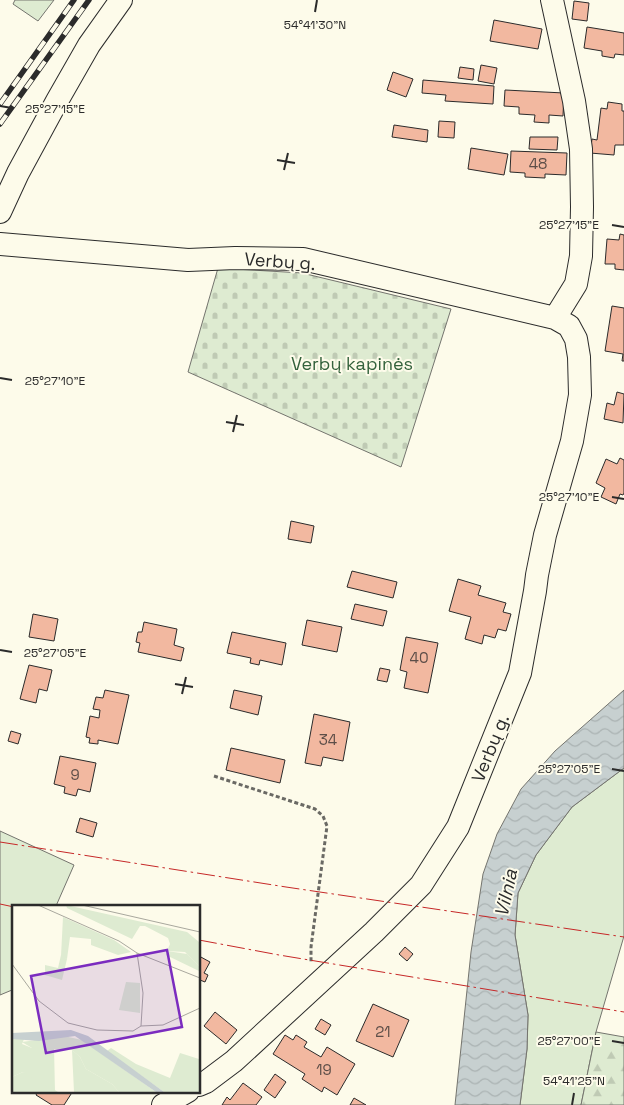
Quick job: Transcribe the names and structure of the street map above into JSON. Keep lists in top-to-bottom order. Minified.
{"streets":{"street":["Verbų g."]},"water":["Vilnia"],"parks":["Verbų kapinės"],"house_numbers":["48","40","34","9","21","19"],"coordinates":["54°41'30\"N","25°27'15\"E","25°27'10\"E","25°27'05\"E","25°27'00\"E","54°41'25\"N"]}
